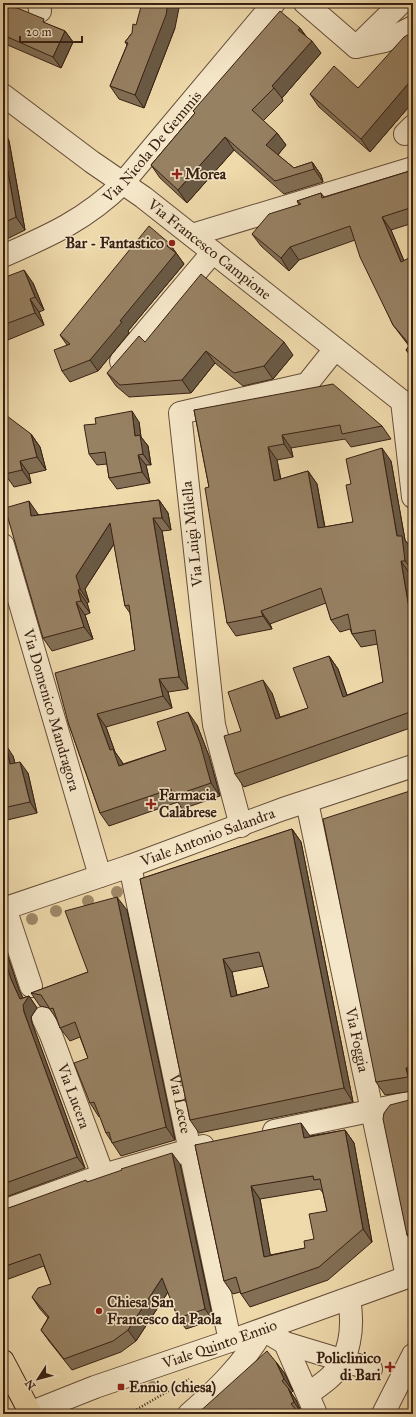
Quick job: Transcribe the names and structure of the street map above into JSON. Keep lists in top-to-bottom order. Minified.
{"streets":{"street":["Via Nicola De Gemmis","Via Francesco Campione","Via Luigi Milella","Via Domenico Mandragora","Viale Antonio Salandra","Via Foggia","Via Lucera","Via Lecce","Viale Quinto Ennio"]},"crossings":[["Via Nicola De Gemmis","Via Francesco Campione"],["Via Francesco Campione","Via Luigi Milella"],["Via Luigi Milella","Viale Antonio Salandra"],["Via Domenico Mandragora","Viale Antonio Salandra"],["Viale Antonio Salandra","Via Foggia"],["Viale Antonio Salandra","Via Lecce"],["Via Foggia","Viale Quinto Ennio"],["Via Lecce","Viale Quinto Ennio"]],"places":{"health":["Morea","Farmacia Calabrese","Policlinico di Bari"],"other":["Bar - Fantastico","Chiesa San Francesco da Paola"],"transit":["Ennio (chiesa)"]},"scale_bar":"20 m","north":"bottom left"}
